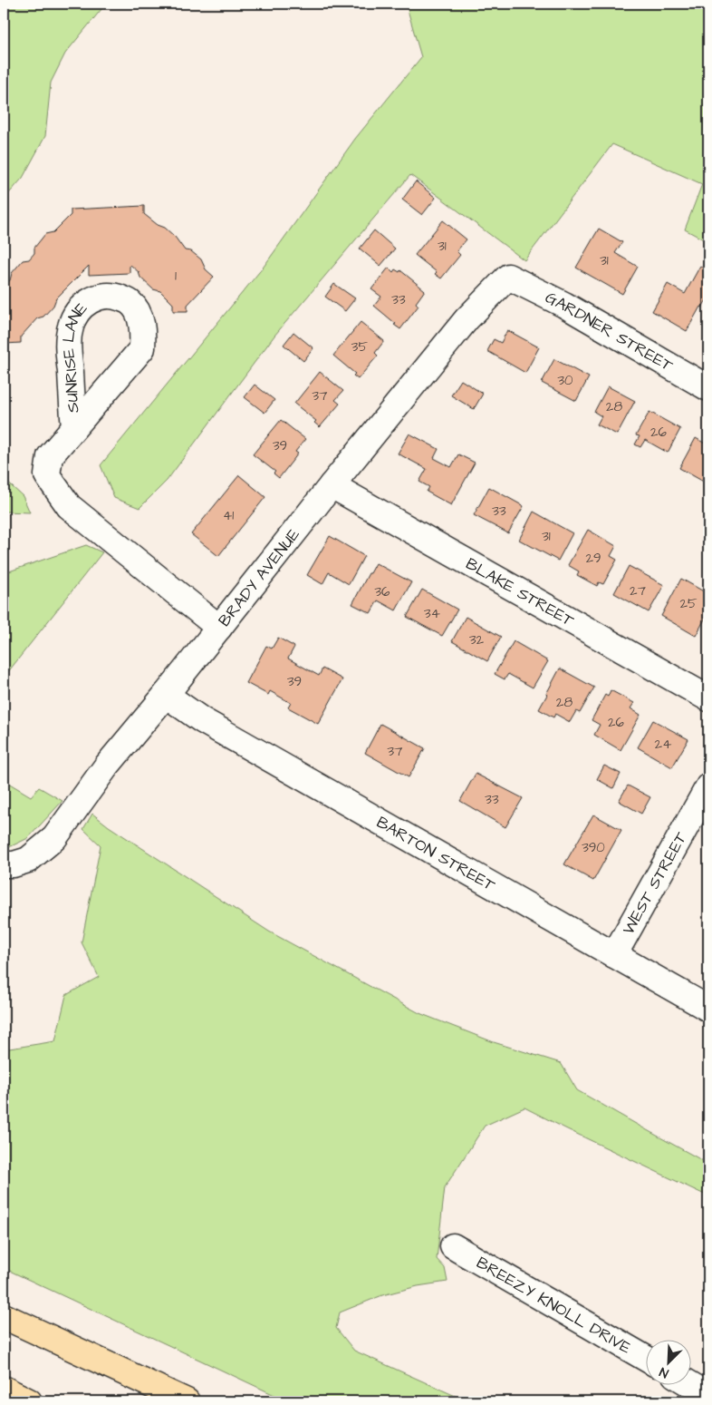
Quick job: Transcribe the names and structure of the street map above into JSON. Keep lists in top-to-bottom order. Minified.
{"streets":{"street":["GARDNER STREET","SUNRISE LANE","BRADY AVENUE","BLAKE STREET","BARTON STREET","WEST STREET","BREEZY KNOLL DRIVE"]},"crossings":[["GARDNER STREET","BRADY AVENUE"],["SUNRISE LANE","BRADY AVENUE"],["BRADY AVENUE","BLAKE STREET"],["BRADY AVENUE","BARTON STREET"],["BARTON STREET","WEST STREET"]],"house_numbers":["31","31","1","33","35","30","37","28","26","39","33","41","31","29","27","36","25","34","32","39","28","26","24","37","33","390"],"north":"bottom left"}
